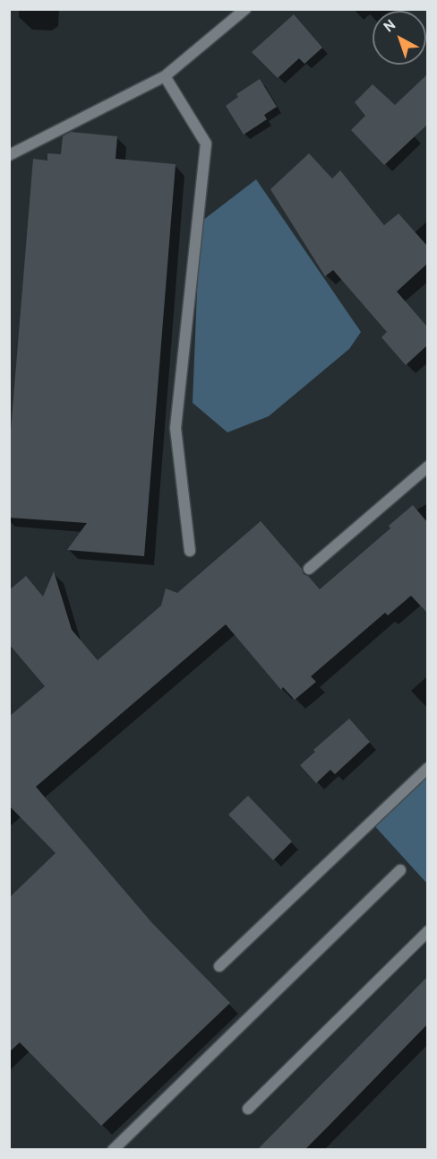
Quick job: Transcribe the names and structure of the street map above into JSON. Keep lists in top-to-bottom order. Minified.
{"north":"top left"}
